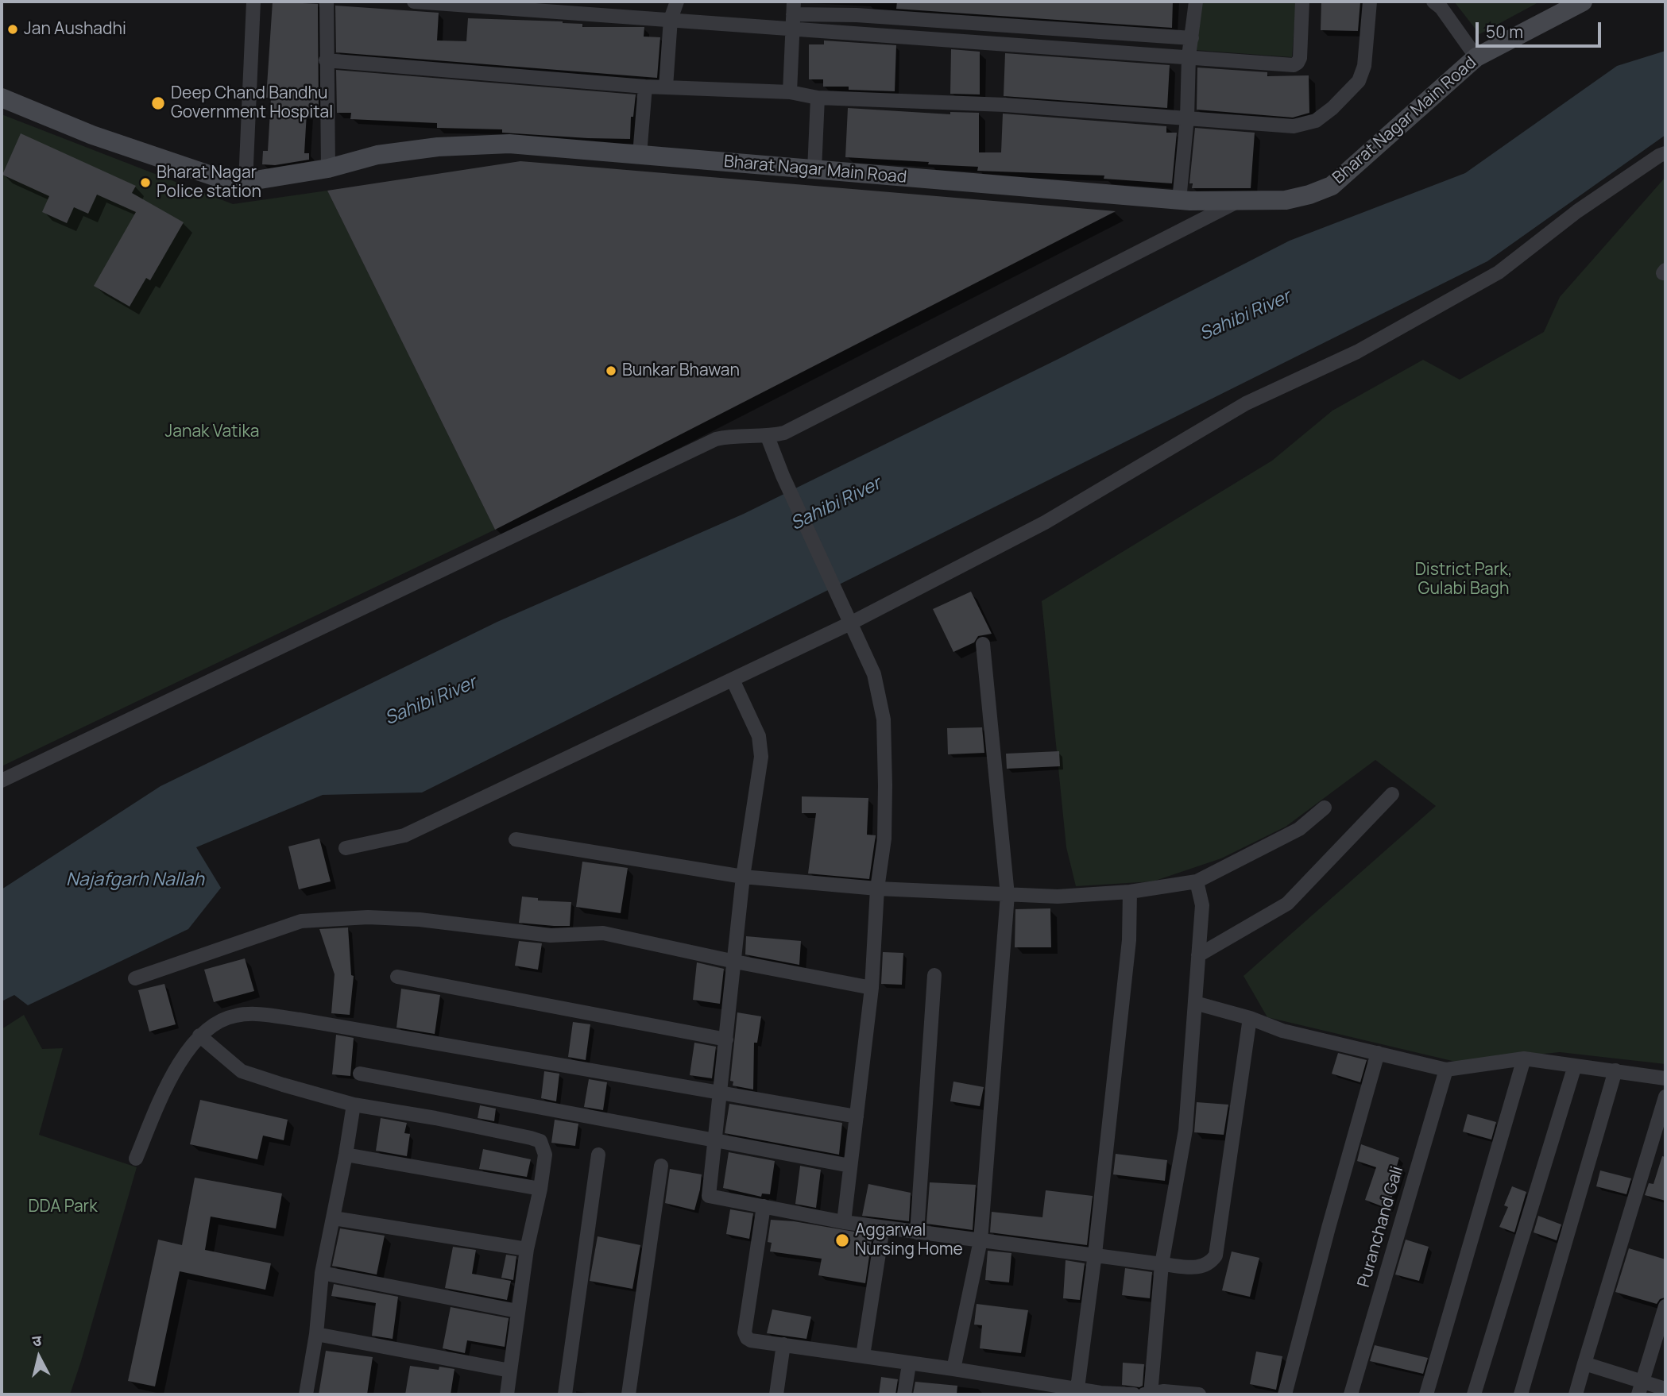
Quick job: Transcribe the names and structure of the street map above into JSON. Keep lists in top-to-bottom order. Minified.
{"streets":{"street":["Bharat Nagar Main Road","Puranchand Gali"]},"water":["Sahibi River","Najafgarh Nallah"],"parks":["Janak Vatika","District Park, Gulabi Bagh","DDA Park"],"places":["Jan Aushadhi","Deep Chand Bandhu Government Hospital","Bharat Nagar Police station","Bunkar Bhawan","Aggarwal Nursing Home"],"scale_bar":"50 m","north":"top"}
